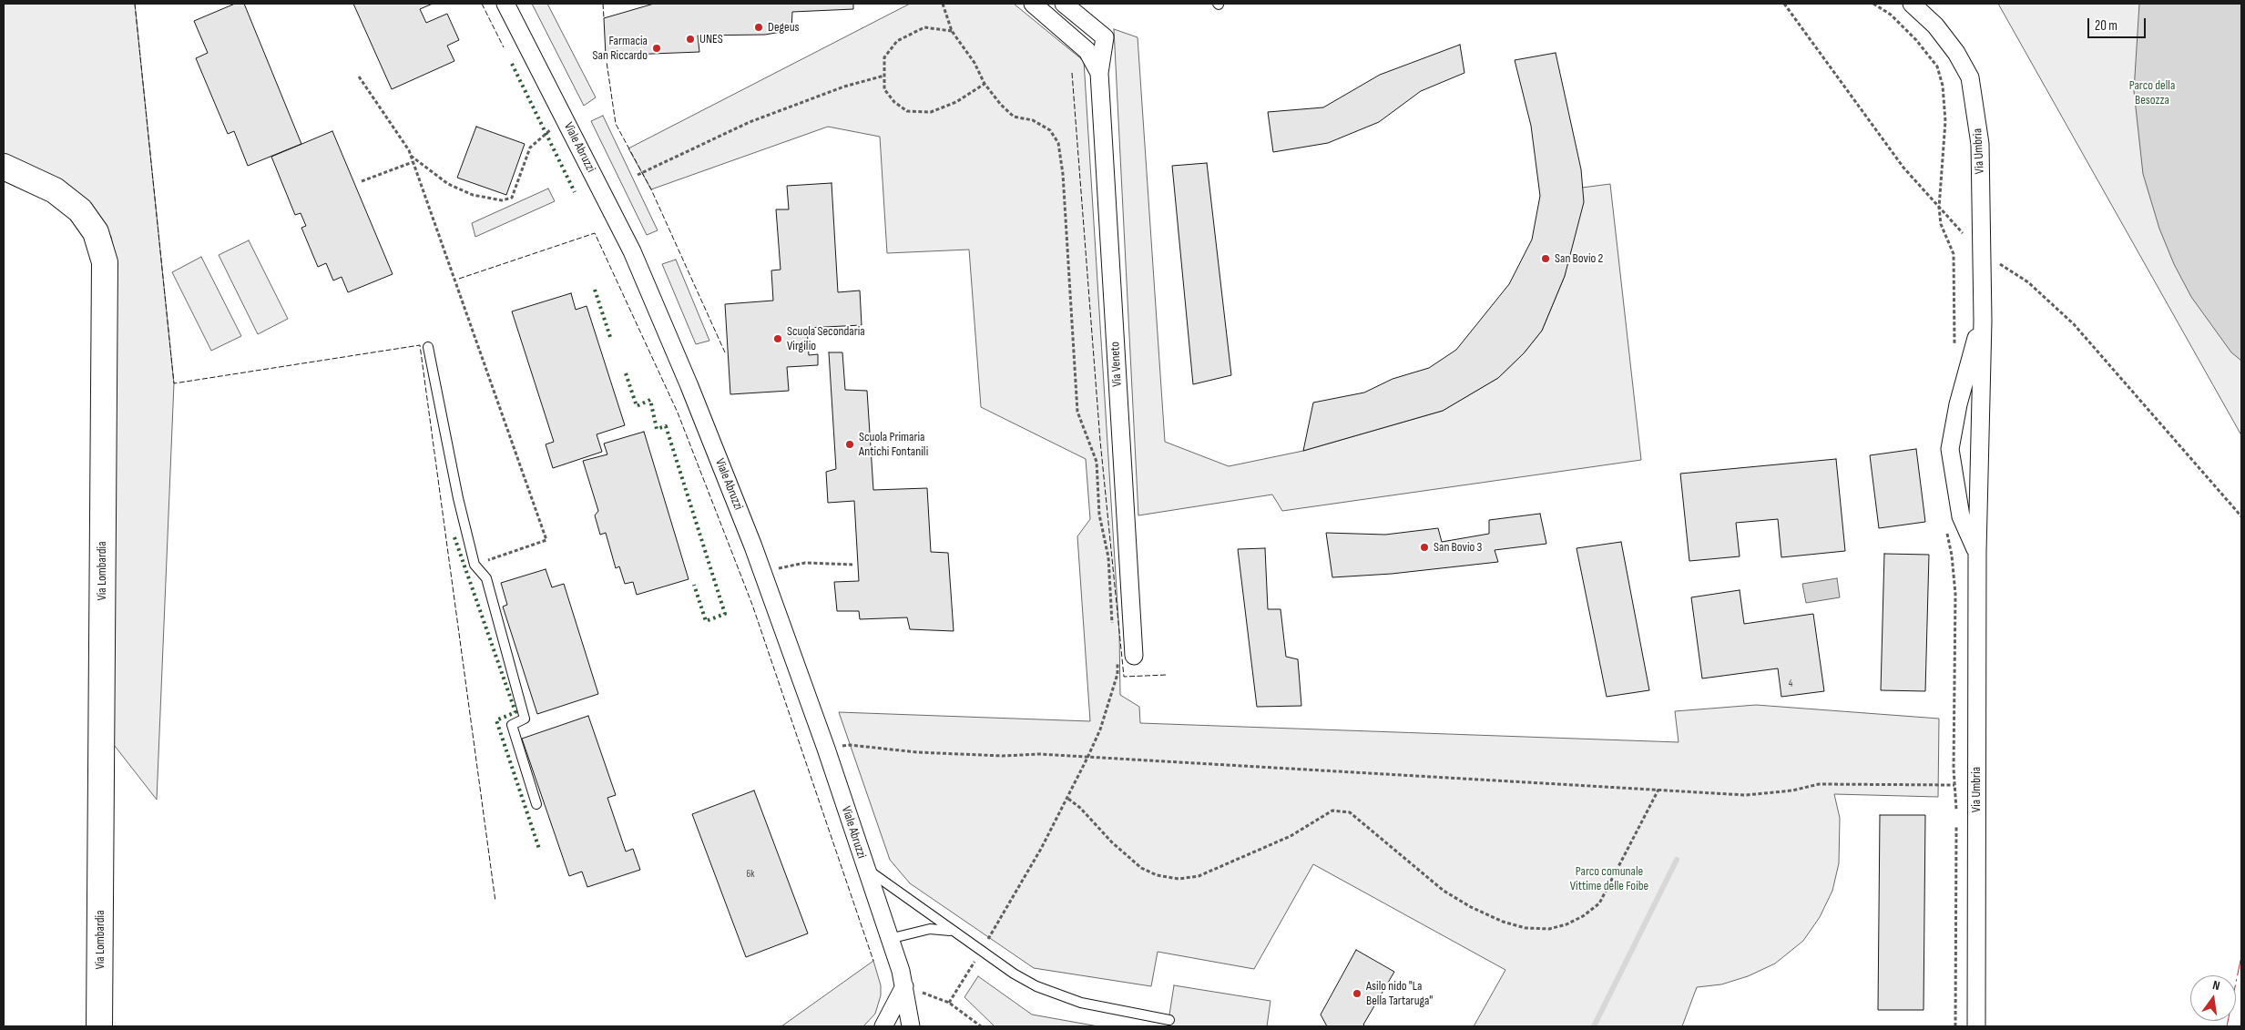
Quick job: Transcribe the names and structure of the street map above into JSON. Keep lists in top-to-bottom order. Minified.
{"streets":{"street":["Viale Abruzzi","Via Umbria","Via Veneto","Via Lombardia"]},"parks":["Parco della Besozza","Parco comunale Vittime delle Foibe"],"places":["Degeus","UNES","Farmacia San Riccardo","San Bovio 2","Scuola Secondaria Virgilio","Scuola Primaria Antichi Fontanili","San Bovio 3","Asilo nido \"La Bella Tartaruga\""],"house_numbers":["4","6k"],"scale_bar":"20 m","north":"top"}
